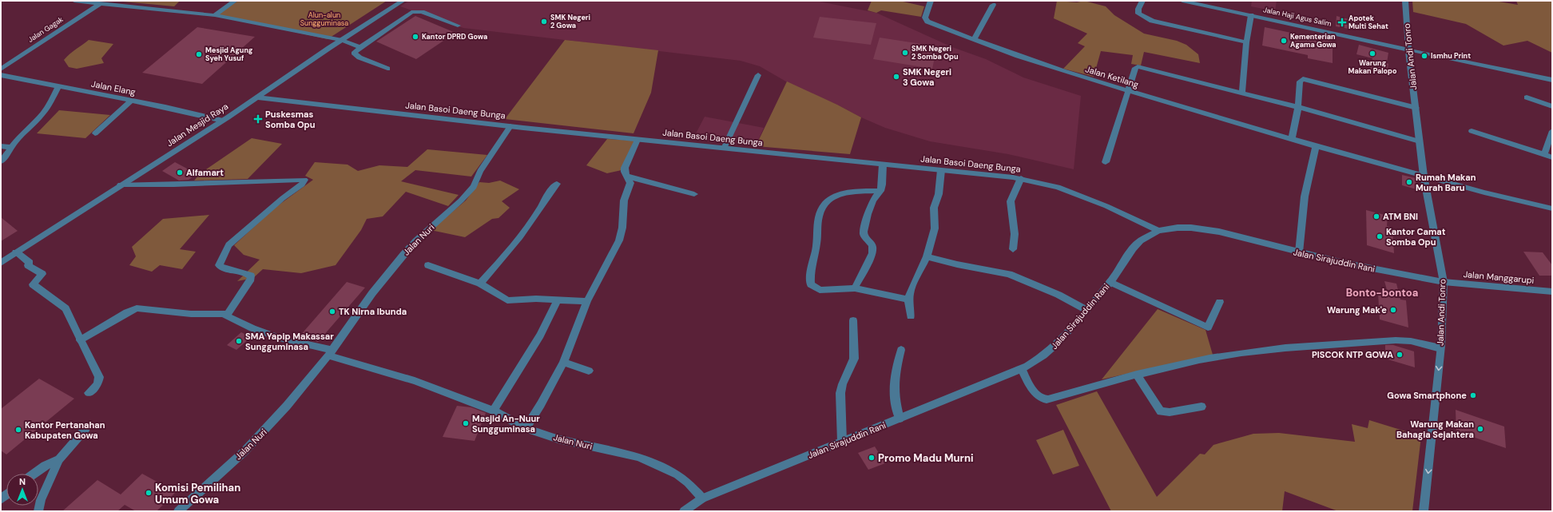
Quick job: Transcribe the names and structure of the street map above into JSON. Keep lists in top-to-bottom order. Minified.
{"streets":{"street":["Jalan Haji Agus Salim","Jalan Gagak","Jalan Andi Tonro","Jalan Ketilang","Jalan Elang","Jalan Basoi Daeng Bunga","Jalan Mesjid Raya","Jalan Nuri","Jalan Sirajuddin Rani","Jalan Manggarupi"]},"crossings":[["Jalan Haji Agus Salim","Jalan Andi Tonro"],["Jalan Andi Tonro","Jalan Ketilang"],["Jalan Andi Tonro","Jalan Sirajuddin Rani"],["Jalan Andi Tonro","Jalan Manggarupi"],["Jalan Elang","Jalan Mesjid Raya"],["Jalan Basoi Daeng Bunga","Jalan Mesjid Raya"],["Jalan Basoi Daeng Bunga","Jalan Nuri"],["Jalan Basoi Daeng Bunga","Jalan Sirajuddin Rani"],["Jalan Nuri","Jalan Sirajuddin Rani"],["Jalan Sirajuddin Rani","Jalan Manggarupi"]],"districts":["Bonto-bontoa"],"parks":["Alun-alun Sungguminasa"],"places":{"other":["SMK Negeri 2 Gowa","Kantor DPRD Gowa","Kementerian Agama Gowa","SMK Negeri 2 Somba Opu","Warung Makan Palopo","Mesjid Agung Syeh Yusuf","Ismhu Print","SMK Negeri 3 Gowa","Alfamart","Rumah Makan Murah Baru","ATM BNI","Kantor Camat Somba Opu","Warung Mak'e","TK Nirna Ibunda","SMA Yapip Makassar Sungguminasa","PISCOK NTP GOWA","Gowa Smartphone","Masjid An-Nuur Sungguminasa","Warung Makan Bahagia Sejahtera","Kantor Pertanahan Kabupaten Gowa","Promo Madu Murni","Komisi Pemilihan Umum Gowa"],"health":["Apotek Multi Sehat","Puskesmas Somba Opu"]},"north":"top"}
